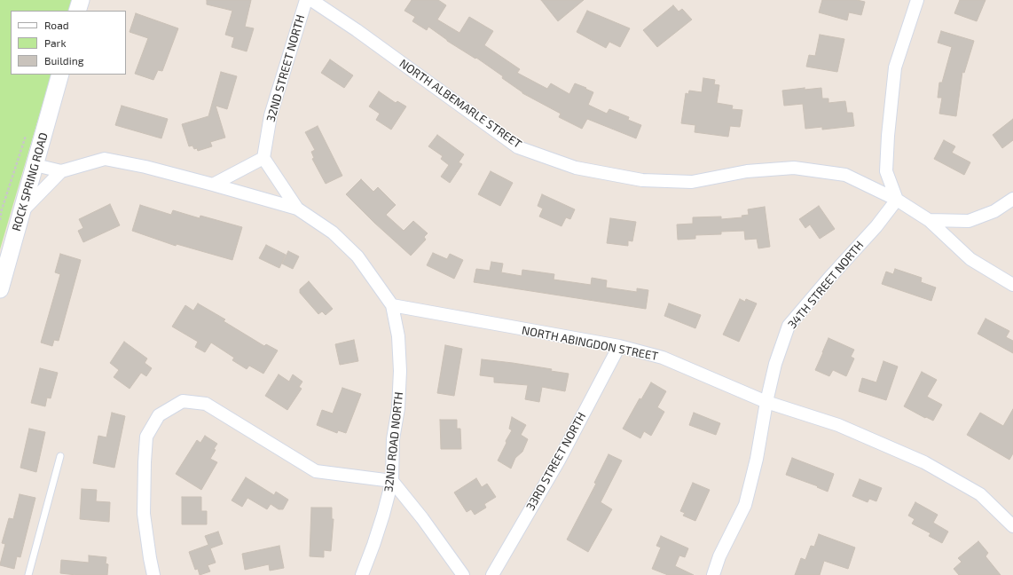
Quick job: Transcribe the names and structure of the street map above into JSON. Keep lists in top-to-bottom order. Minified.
{"streets":{"street":["32ND STREET NORTH","NORTH ALBEMARLE STREET","ROCK SPRING ROAD","34TH STREET NORTH","NORTH ABINGDON STREET","32ND ROAD NORTH","33RD STREET NORTH"]},"crossings":[["NORTH ALBEMARLE STREET","34TH STREET NORTH"],["34TH STREET NORTH","NORTH ABINGDON STREET"],["NORTH ABINGDON STREET","32ND ROAD NORTH"],["NORTH ABINGDON STREET","33RD STREET NORTH"]],"legend":["Road","Park","Building"]}
